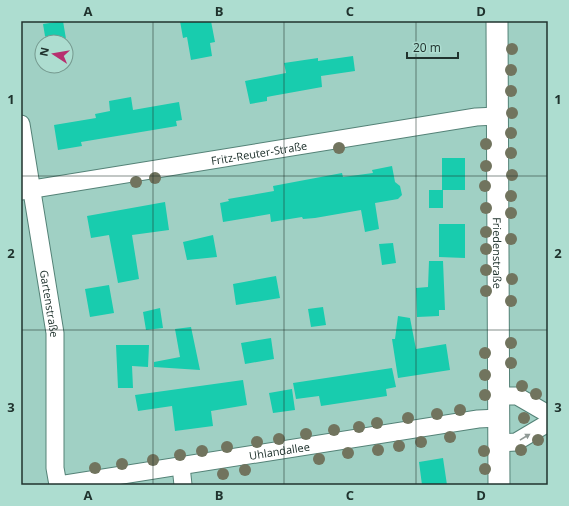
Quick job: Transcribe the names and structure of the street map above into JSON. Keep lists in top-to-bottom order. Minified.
{"streets":{"street":["Fritz-Reuter-Straße","Friedenstraße","Gartenstraße","Uhlandallee"]},"crossings":[["Fritz-Reuter-Straße","Friedenstraße"],["Fritz-Reuter-Straße","Gartenstraße"],["Friedenstraße","Uhlandallee"],["Gartenstraße","Uhlandallee"]],"scale_bar":"20 m","north":"left","grid":{"columns":["A","B","C","D"],"rows":["1","2","3"]}}
